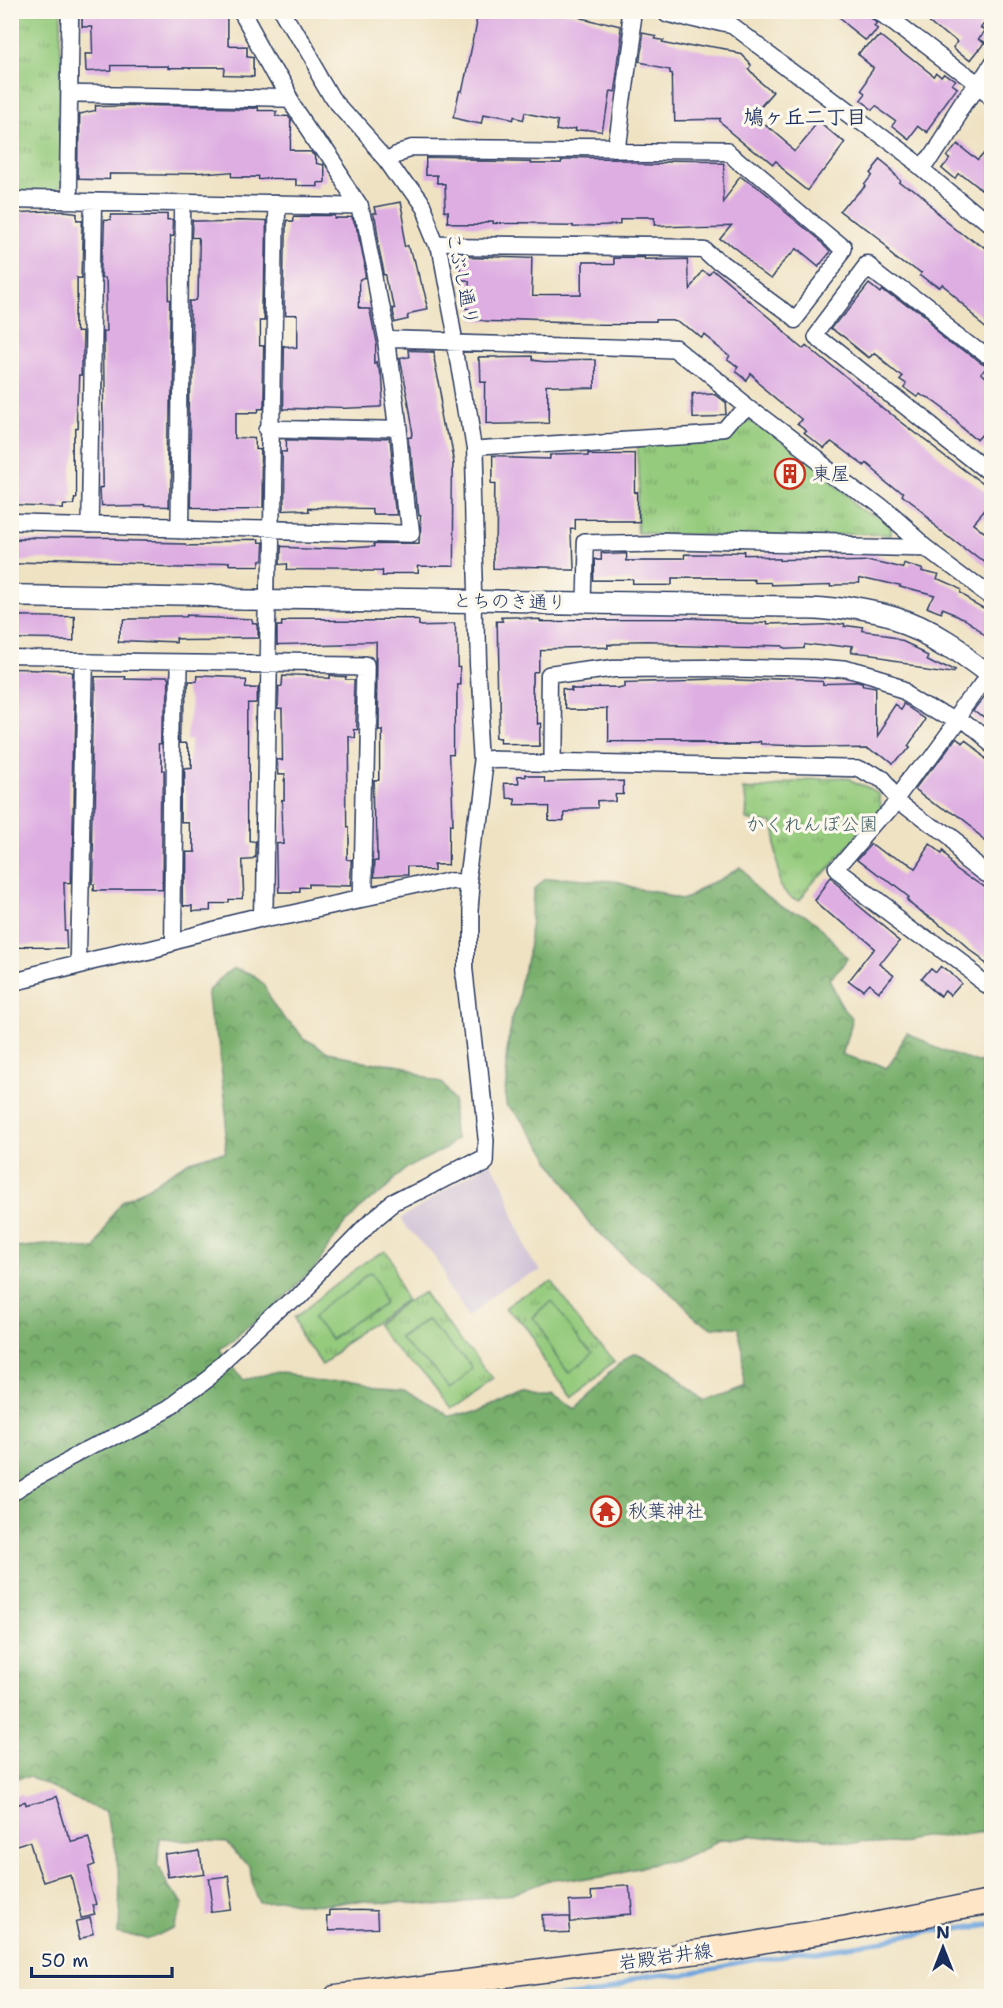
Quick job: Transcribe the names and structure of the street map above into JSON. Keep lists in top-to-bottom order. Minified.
{"streets":{"main road":["岩殿岩井線"],"street":["こぶし通り","とちのき通り"]},"crossings":[["こぶし通り","とちのき通り"]],"districts":["鳩ヶ丘二丁目"],"parks":["かくれんぼ公園"],"places":{"building":["東屋"],"temple":["秋葉神社"]},"scale_bar":"50 m","north":"top"}
